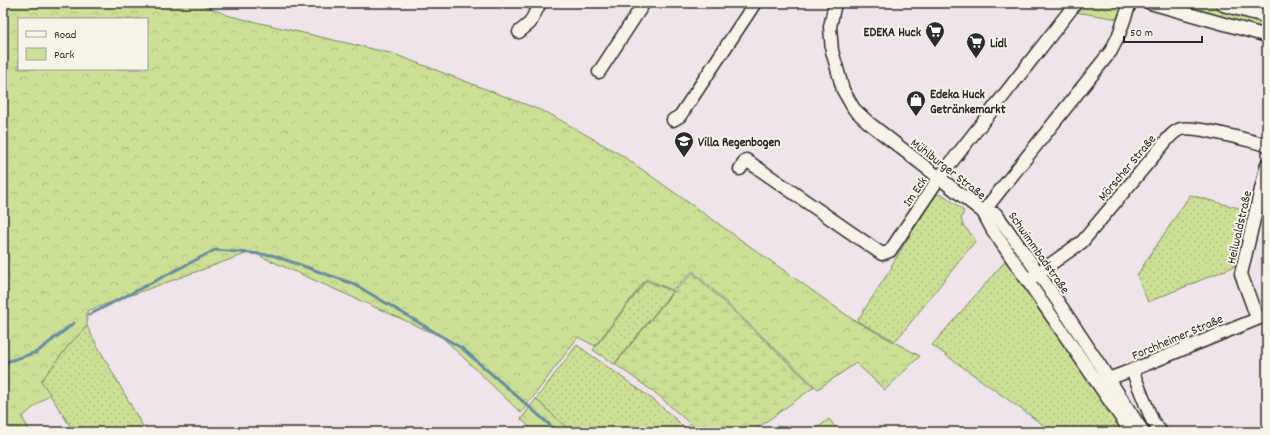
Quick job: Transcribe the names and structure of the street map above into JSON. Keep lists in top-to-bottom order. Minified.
{"streets":{"street":["Mörscher Straße","Mühlburger Straße","Im Eck","Heilwaldstraße","Schwimmbadstraße","Forchheimer Straße"]},"crossings":[["Mörscher Straße","Mühlburger Straße"],["Mörscher Straße","Schwimmbadstraße"],["Mühlburger Straße","Im Eck"],["Mühlburger Straße","Schwimmbadstraße"],["Mühlburger Straße","Forchheimer Straße"],["Heilwaldstraße","Forchheimer Straße"],["Schwimmbadstraße","Forchheimer Straße"]],"places":{"supermarket":["EDEKA Huck","Lidl"],"shop":["Edeka Huck Getränkemarkt"],"school or university":["Villa Regenbogen"]},"legend":["Road","Park"],"scale_bar":"50 m"}
